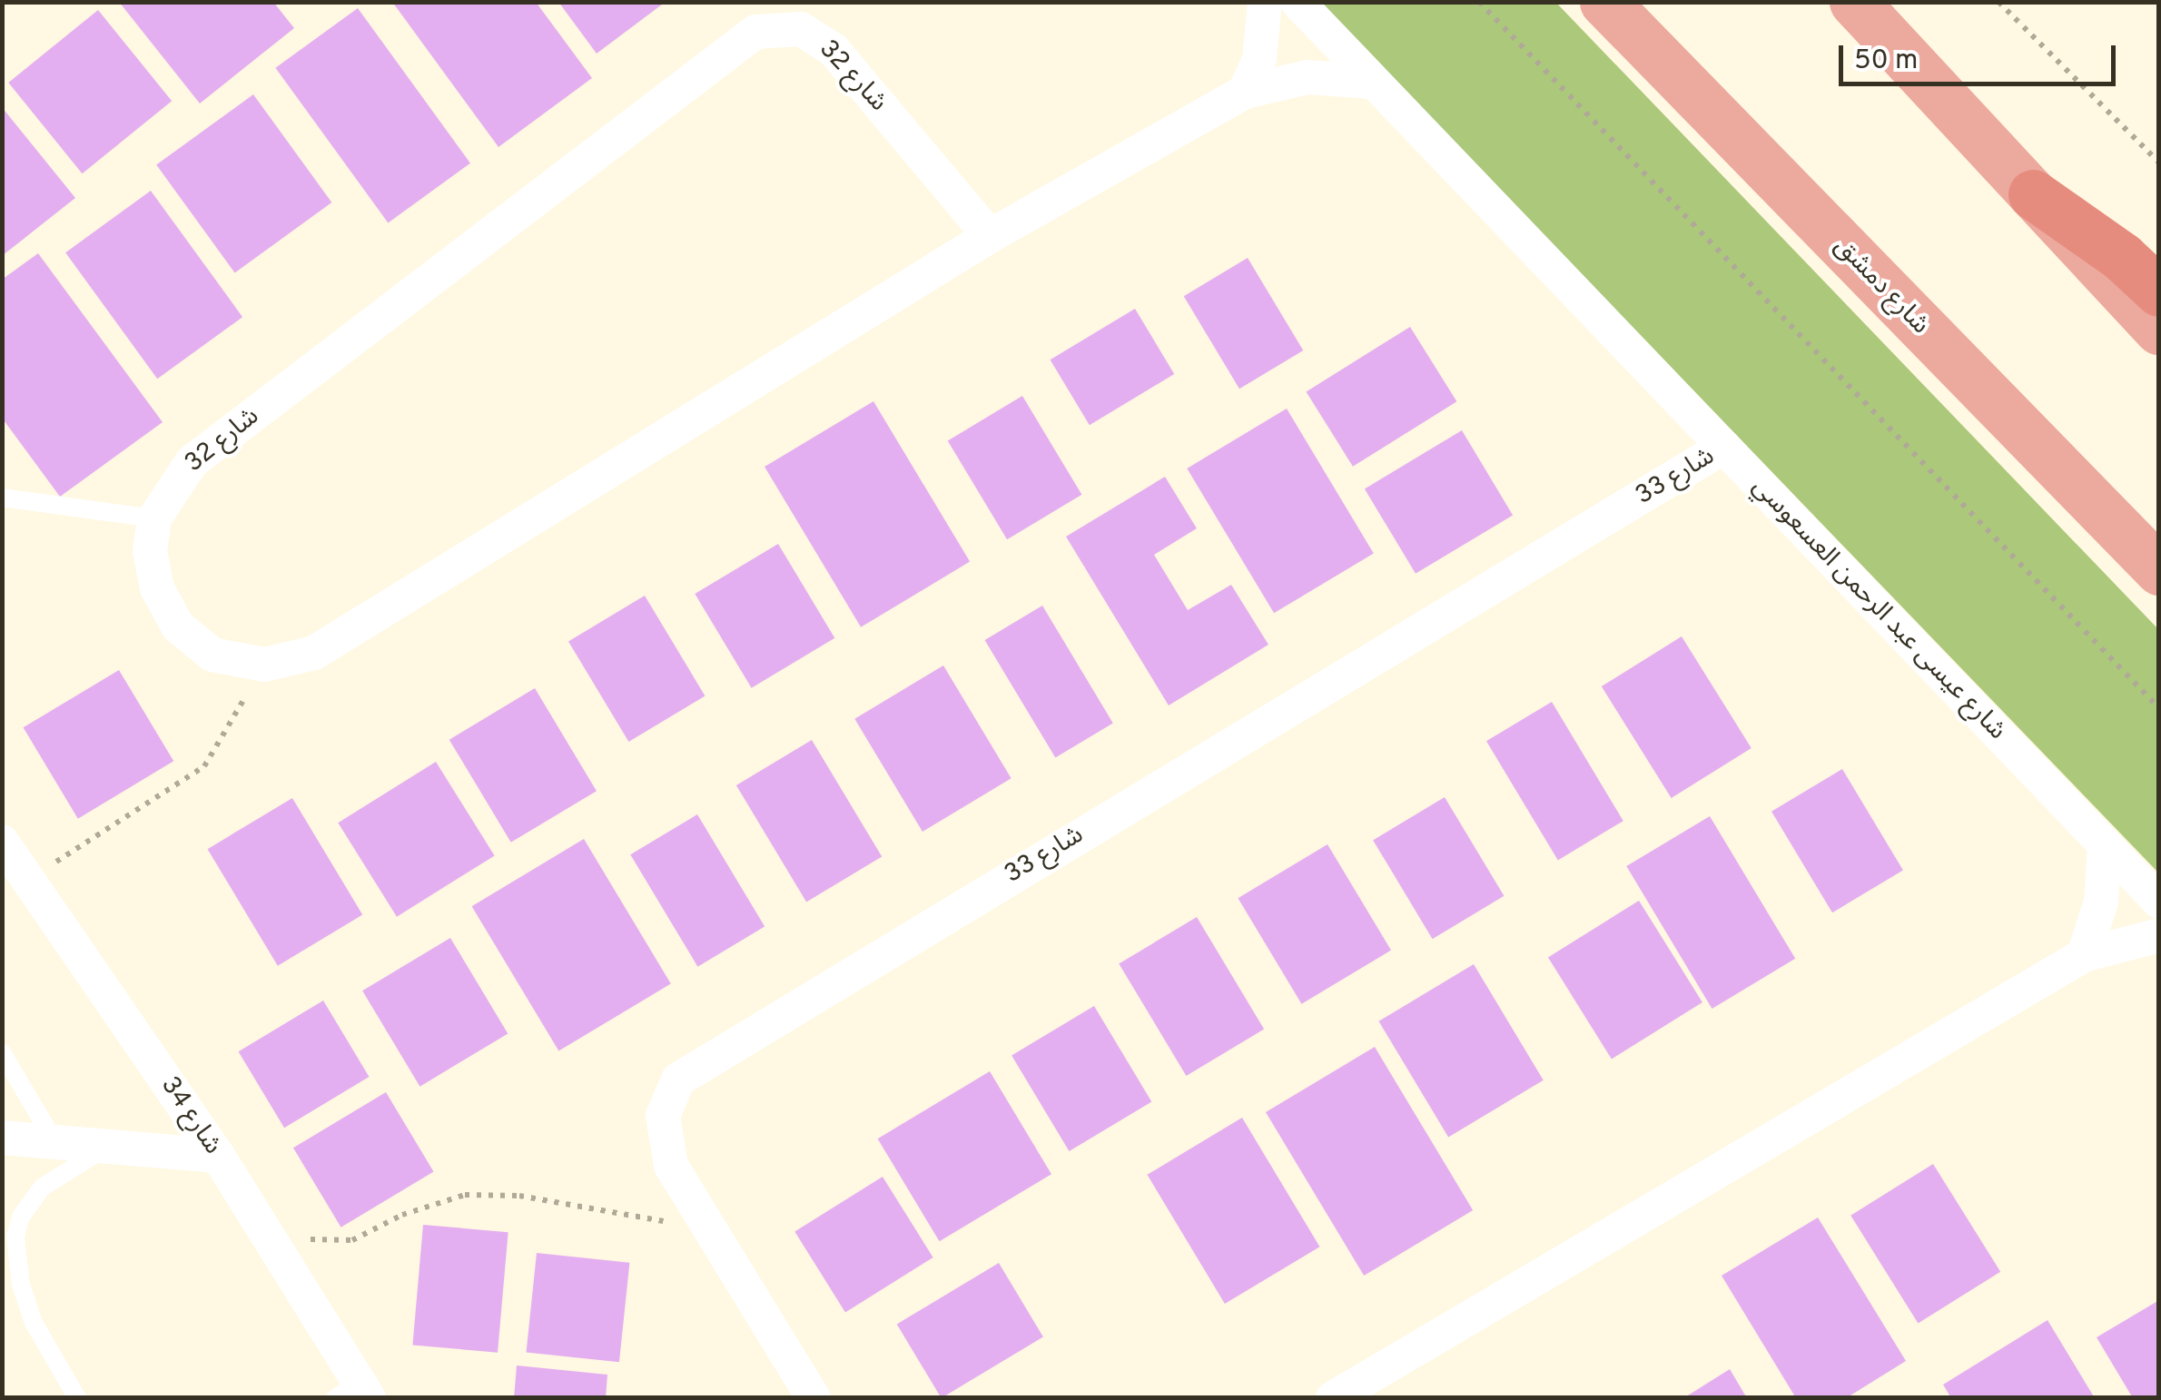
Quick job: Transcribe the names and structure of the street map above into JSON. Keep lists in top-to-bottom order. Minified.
{"streets":{"main road":["شارع دمشق"],"street":["شارع 32","شارع 33","شارع عيسى عبد الرحمن العسعوسي","شارع 34"]},"crossings":[["شارع 33","شارع عيسى عبد الرحمن العسعوسي"]],"scale_bar":"50 m"}
